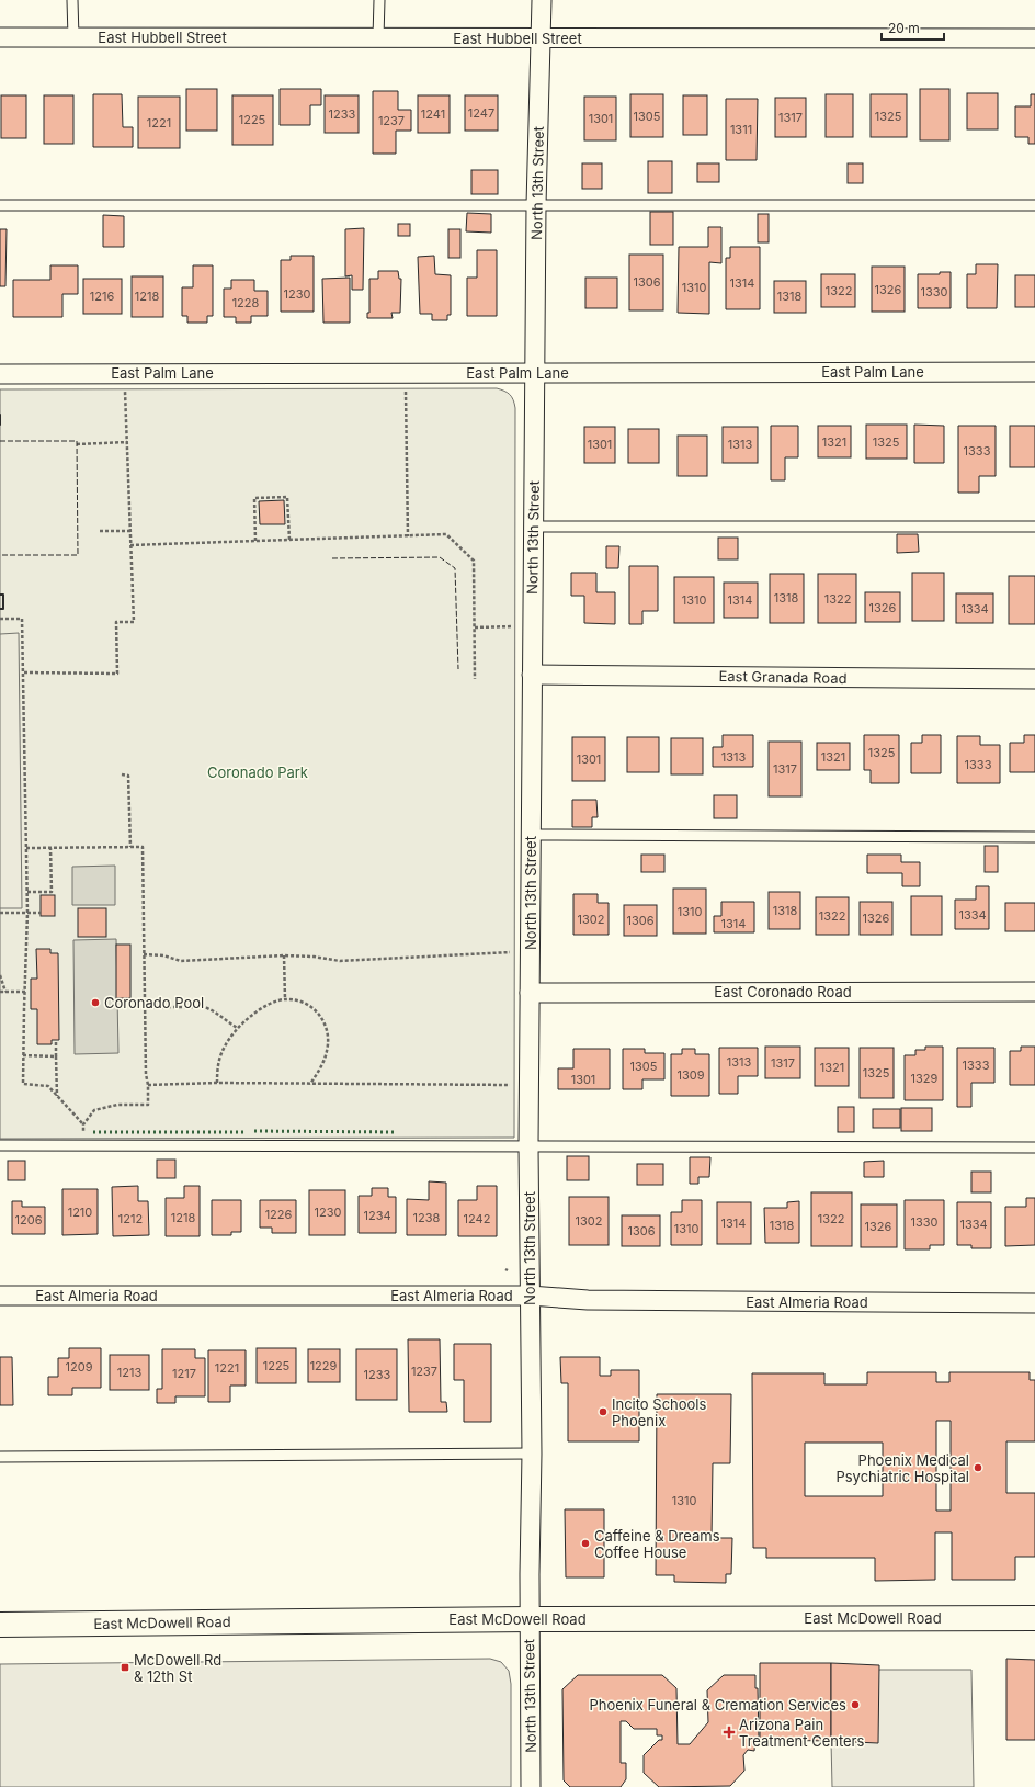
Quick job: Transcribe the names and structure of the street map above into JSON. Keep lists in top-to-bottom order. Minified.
{"streets":{"main road":["East McDowell Road"],"street":["East Hubbell Street","North 13th Street","East Palm Lane","East Granada Road","East Coronado Road","East Almeria Road"]},"crossings":[["East Hubbell Street","North 13th Street"],["North 13th Street","East Palm Lane"],["North 13th Street","East Granada Road"],["North 13th Street","East Coronado Road"],["North 13th Street","East Almeria Road"],["North 13th Street","East McDowell Road"]],"parks":["Coronado Park"],"places":{"other":["Coronado Pool","Incito Schools Phoenix","Phoenix Medical Psychiatric Hospital","Caffeine & Dreams Coffee House","Phoenix Funeral & Cremation Services"],"transit":["McDowell Rd & 12th St"],"health":["Arizona Pain Treatment Centers"]},"house_numbers":["1247","1233","1241","1305","1325","1317","1301","1225","1237","1221","1311","1306","1314","1310","1326","1322","1330","1230","1216","1218","1318","1228","1321","1325","1301","1313","1333","1318","1322","1310","1314","1326","1334","1325","1313","1321","1301","1333","1317","1318","1310","1334","1322","1326","1302","1306","1314","1313","1317","1333","1305","1321","1325","1309","1329","1301","1210","1230","1226","1234","1218","1238","1212","1242","1322","1206","1302","1330","1314","1334","1318","1326","1310","1306","1225","1229","1209","1221","1237","1213","1217","1233","1310"],"scale_bar":"20 m"}
